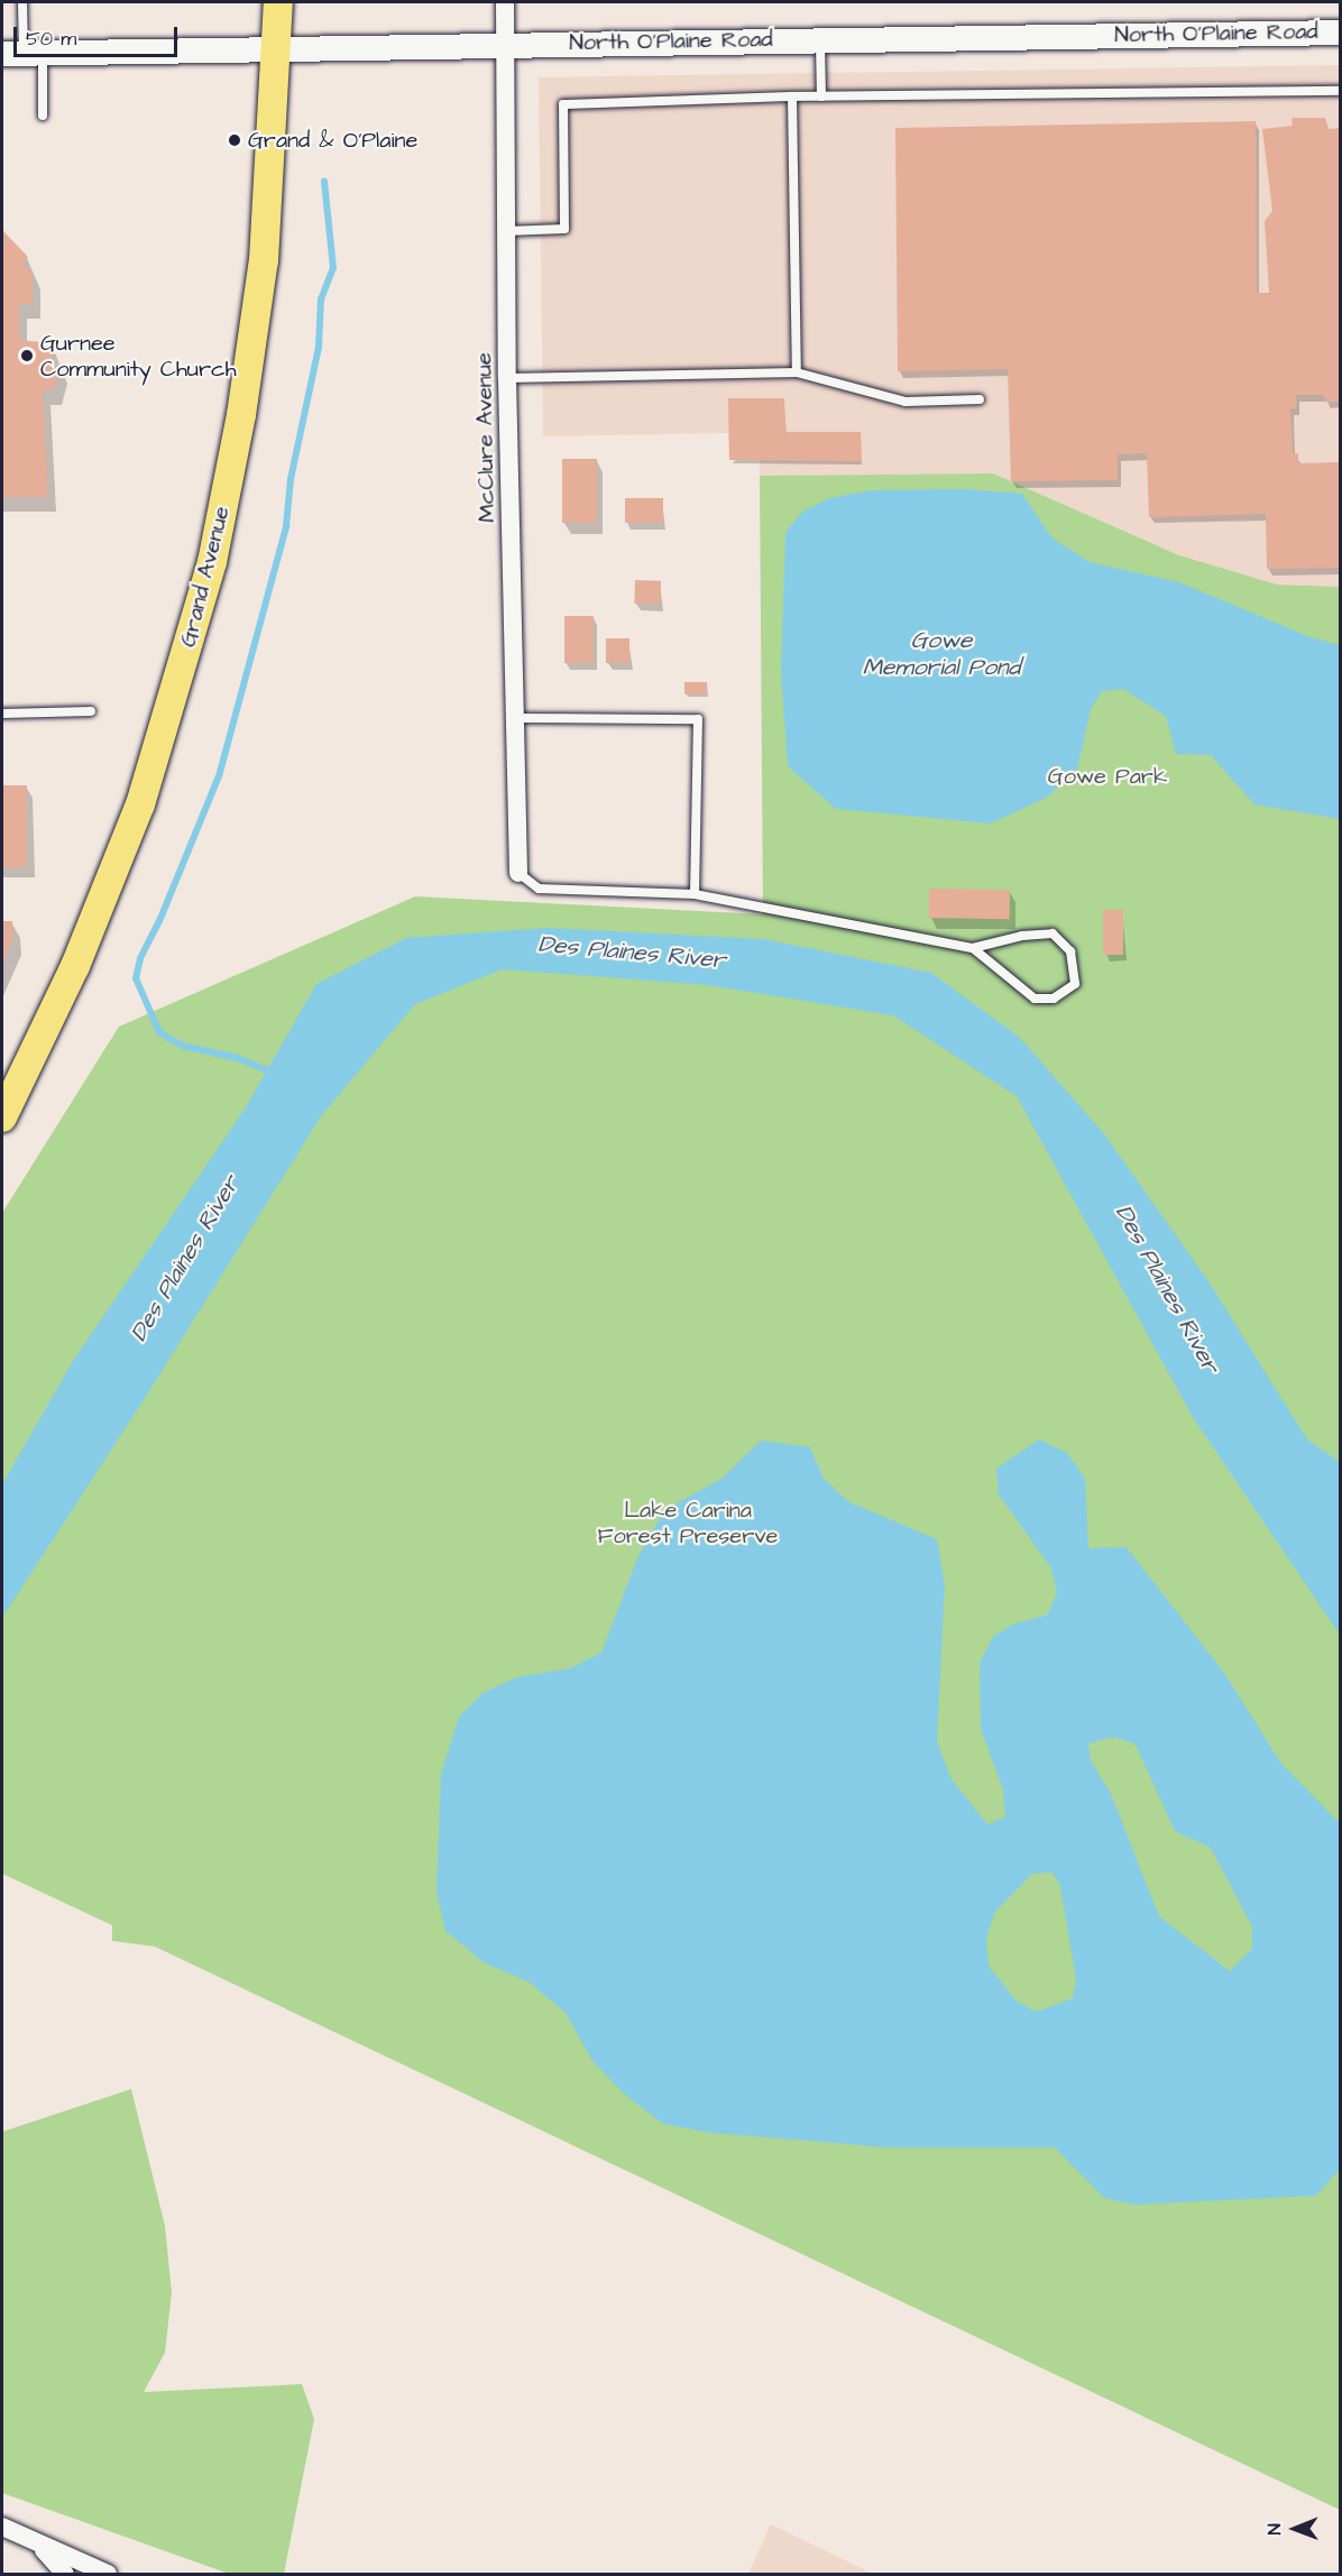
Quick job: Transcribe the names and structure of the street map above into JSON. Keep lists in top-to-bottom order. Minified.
{"streets":{"main road":["Grand Avenue"],"street":["North O'Plaine Road","McClure Avenue"]},"crossings":[["North O'Plaine Road","McClure Avenue"],["North O'Plaine Road","Grand Avenue"]],"water":["Gowe Memorial Pond","Des Plaines River"],"parks":["Gowe Park","Lake Carina Forest Preserve"],"places":["Grand & O'Plaine","Gurnee Community Church"],"scale_bar":"50 m","north":"left"}
